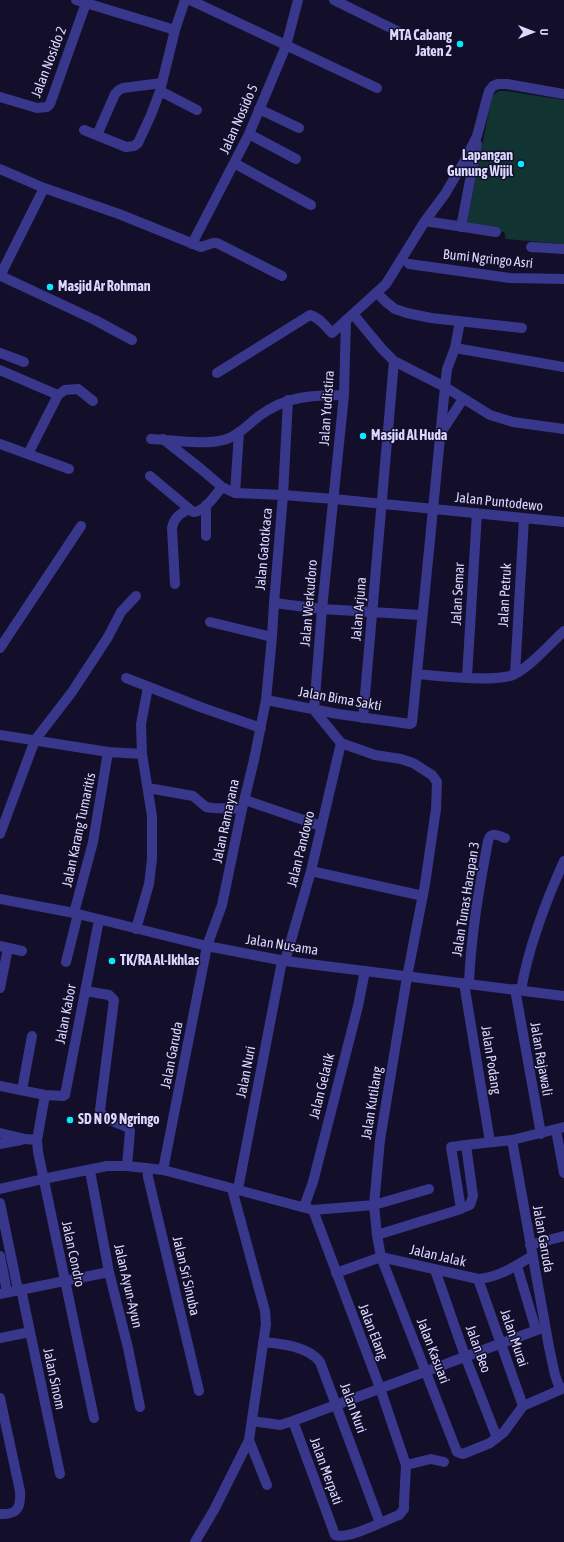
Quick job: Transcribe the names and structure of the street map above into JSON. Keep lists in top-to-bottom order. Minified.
{"streets":{"street":["Jalan Nosido 2","Jalan Nosido 5","Bumi Ngringo Asri","Jalan Yudistira","Jalan Puntodewo","Jalan Gatotkaca","Jalan Semar","Jalan Petruk","Jalan Werkudoro","Jalan Arjuna","Jalan Bima Sakti","Jalan Ramayana","Jalan Karang Tumaritis","Jalan Pandowo","Jalan Tunas Harapan 3","Jalan Nusama","Jalan Kabor","Jalan Garuda","Jalan Rajawali","Jalan Podang","Jalan Nuri","Jalan Gelatik","Jalan Kutilang","Jalan Condro","Jalan Jalak","Jalan Sri Sinuba","Jalan Ayun-Ayun","Jalan Elang","Jalan Murai","Jalan Beo","Jalan Kasuari","Jalan Sinom","Jalan Merpati"]},"crossings":[["Jalan Yudistira","Jalan Puntodewo"],["Jalan Yudistira","Jalan Werkudoro"],["Jalan Puntodewo","Jalan Gatotkaca"],["Jalan Puntodewo","Jalan Semar"],["Jalan Puntodewo","Jalan Petruk"],["Jalan Puntodewo","Jalan Werkudoro"],["Jalan Puntodewo","Jalan Arjuna"],["Jalan Gatotkaca","Jalan Bima Sakti"],["Jalan Gatotkaca","Jalan Ramayana"],["Jalan Werkudoro","Jalan Bima Sakti"],["Jalan Arjuna","Jalan Bima Sakti"],["Jalan Bima Sakti","Jalan Ramayana"],["Jalan Ramayana","Jalan Nusama"],["Jalan Ramayana","Jalan Garuda"],["Jalan Karang Tumaritis","Jalan Nusama"],["Jalan Pandowo","Jalan Nusama"],["Jalan Pandowo","Jalan Nuri"],["Jalan Pandowo","Jalan Kutilang"],["Jalan Tunas Harapan 3","Jalan Nusama"],["Jalan Tunas Harapan 3","Jalan Podang"],["Jalan Nusama","Jalan Kabor"],["Jalan Nusama","Jalan Garuda"],["Jalan Nusama","Jalan Rajawali"],["Jalan Nusama","Jalan Podang"],["Jalan Nusama","Jalan Nuri"],["Jalan Nusama","Jalan Gelatik"],["Jalan Nusama","Jalan Kutilang"],["Jalan Kabor","Jalan Condro"],["Jalan Garuda","Jalan Jalak"],["Jalan Nuri","Jalan Merpati"],["Jalan Gelatik","Jalan Elang"],["Jalan Kutilang","Jalan Kasuari"],["Jalan Jalak","Jalan Murai"],["Jalan Jalak","Jalan Beo"],["Jalan Jalak","Jalan Kasuari"],["Jalan Beo","Jalan Kasuari"]],"places":["MTA Cabang Jaten 2","Lapangan Gunung Wijil","Masjid Ar Rohman","Masjid Al Huda","TK/RA Al-Ikhlas","SD N 09 Ngringo"],"north":"right"}
